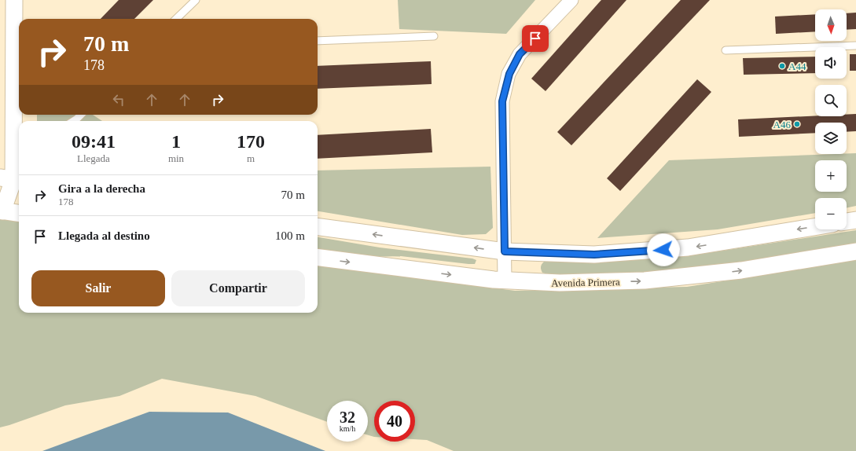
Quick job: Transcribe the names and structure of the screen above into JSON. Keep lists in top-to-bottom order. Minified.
{"streets":{"street":["Avenida Primera"]},"places":["A44","A46"],"north":"bottom","page":{"map_buttons":["+","−"],"turn":["70 m","178"],"eta":["09:41","Llegada","1","min","170","m"],"list":[{"name":"Gira a la derecha","note":"178","value":"70 m"},{"name":"Llegada al destino","value":"100 m"}],"buttons":["Salir","Compartir"],"speed":"32 km/h","limit":"40"}}
